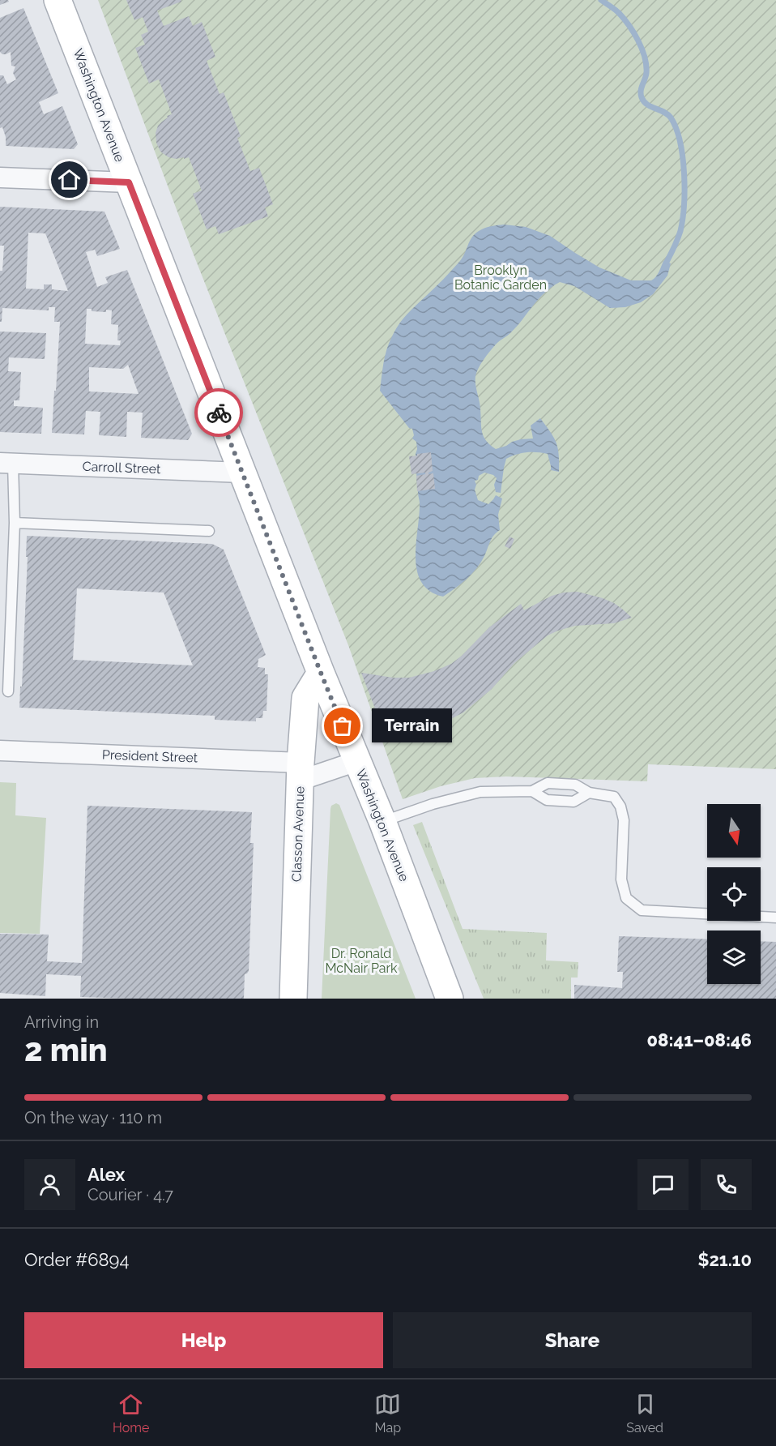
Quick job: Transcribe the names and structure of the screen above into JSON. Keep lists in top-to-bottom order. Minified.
{"streets":{"main road":["Washington Avenue","Classon Avenue"],"street":["Carroll Street","President Street"]},"crossings":[["Washington Avenue","Carroll Street"],["Washington Avenue","President Street"],["Washington Avenue","Classon Avenue"],["President Street","Classon Avenue"]],"parks":["Brooklyn Botanic Garden","Dr. Ronald McNair Park"],"places":["Terrain"],"north":"bottom","page":{"bubble":"Terrain","heading":["2 min","Arriving in","08:41–08:46"],"panel":["Alex","Courier · 4.7","Order #6894","$21.10"],"bar":"On the way · 110 m","buttons":["Help","Share"],"tabs":["Home","Map","Saved"]}}
